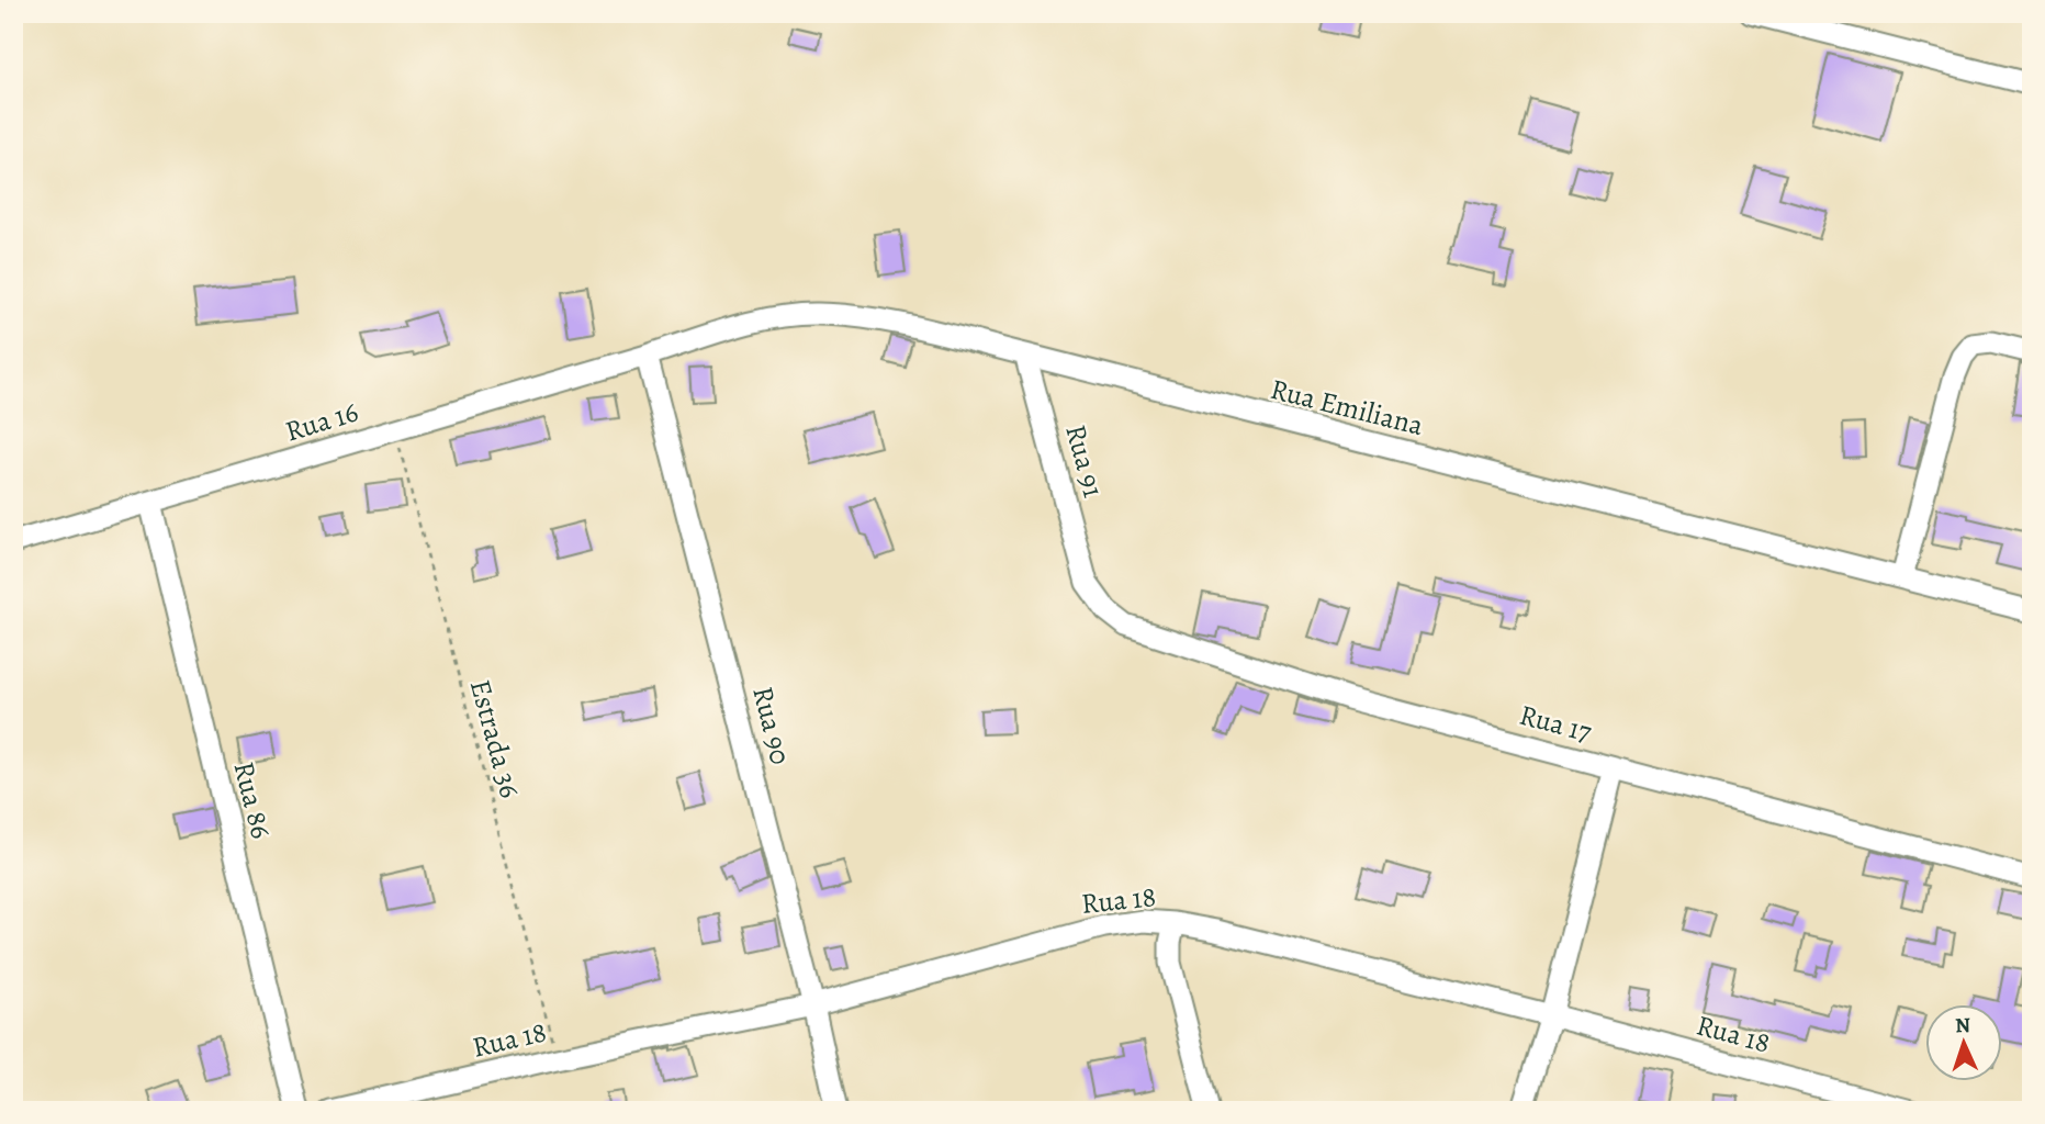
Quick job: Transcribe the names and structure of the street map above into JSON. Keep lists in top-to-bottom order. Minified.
{"streets":{"street":["Rua Emiliana","Rua 16","Rua 91","Rua 17","Rua 90","Rua 86","Rua 18"],"path":["Estrada 36"]},"crossings":[["Rua Emiliana","Rua 16"],["Rua Emiliana","Rua 91"],["Rua Emiliana","Rua 90"],["Rua 16","Rua 90"],["Rua 16","Estrada 36"],["Rua 16","Rua 86"],["Rua 91","Rua 17"],["Rua 90","Rua 18"],["Estrada 36","Rua 18"]],"north":"top"}
